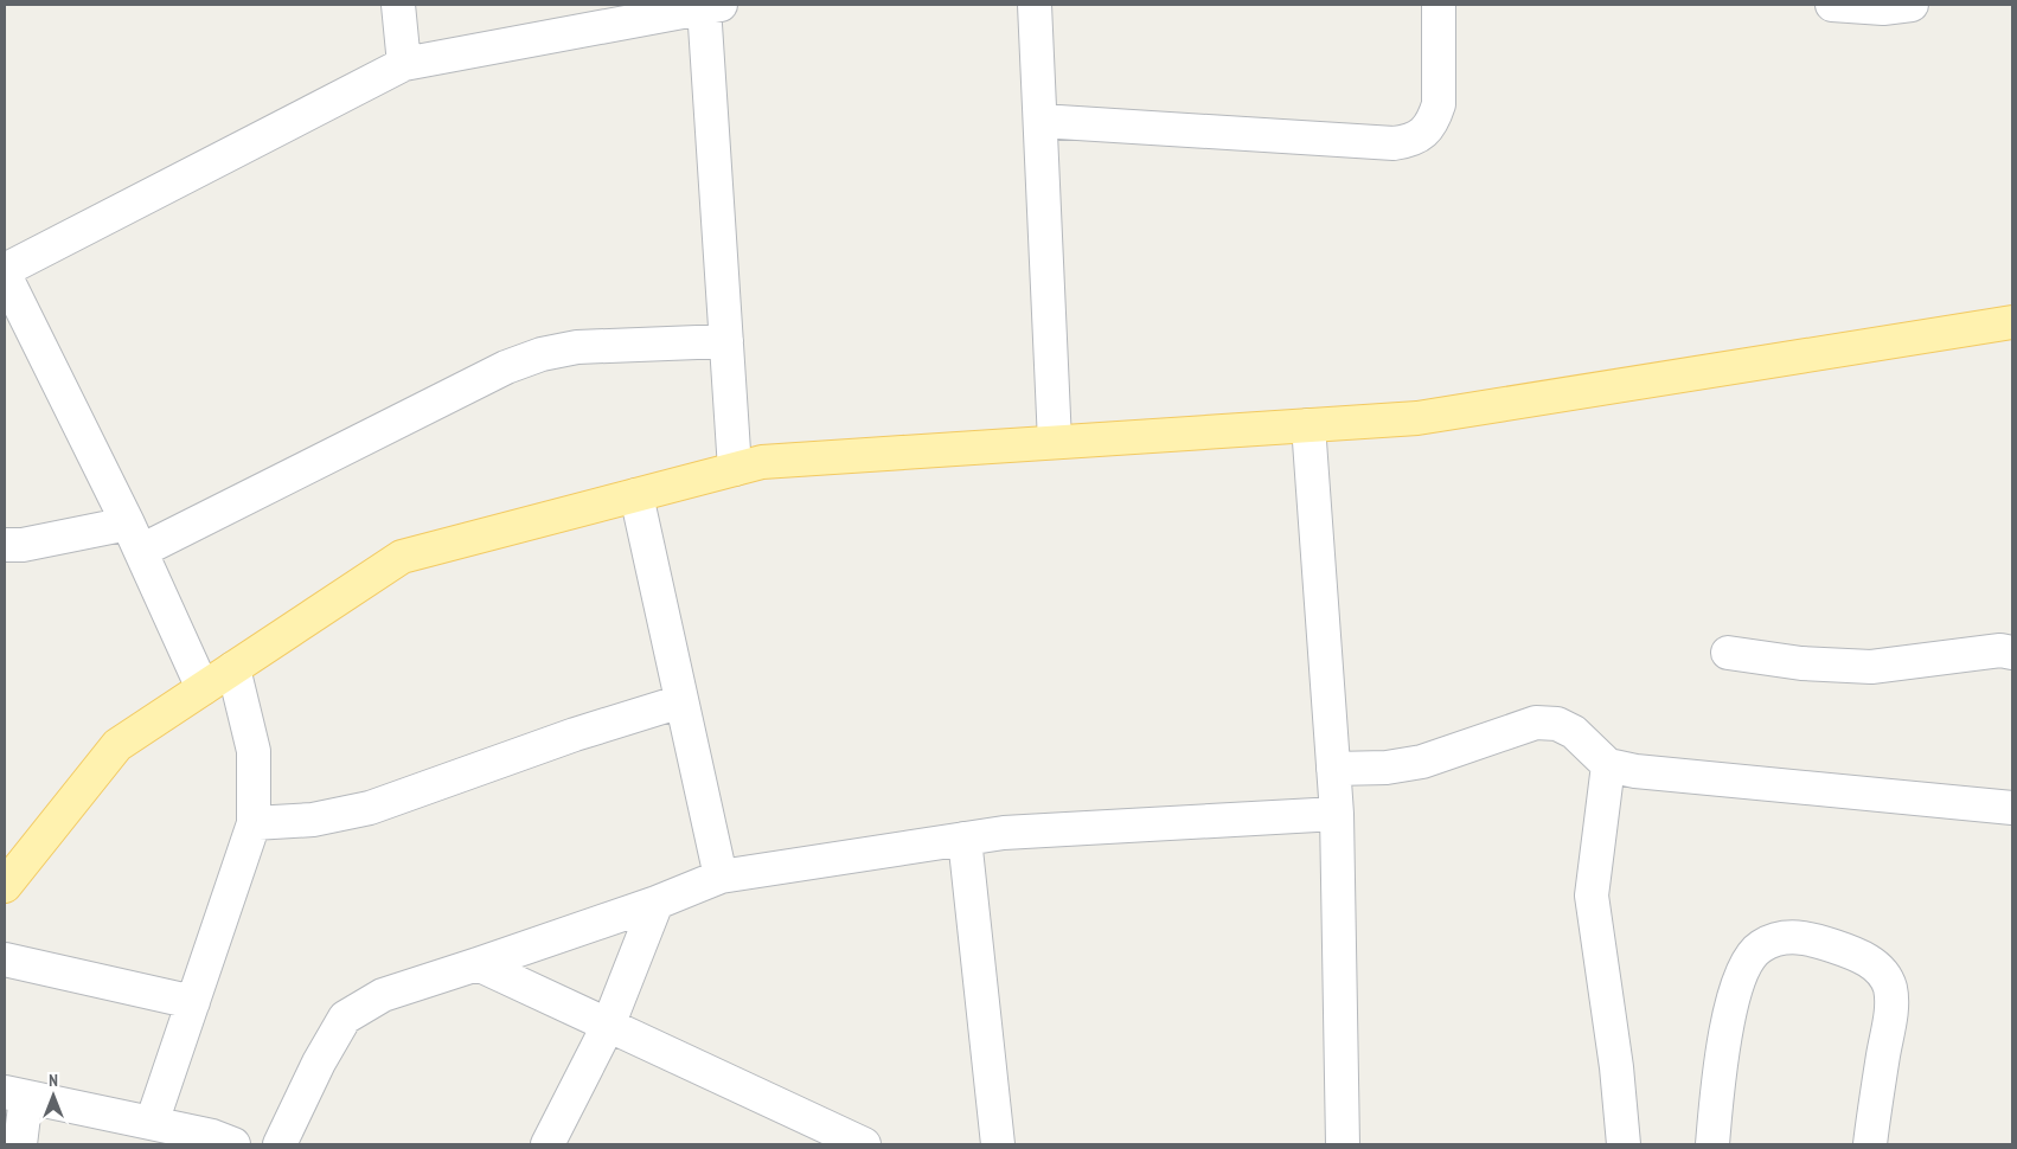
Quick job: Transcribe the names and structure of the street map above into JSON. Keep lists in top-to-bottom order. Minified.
{"north":"top"}
